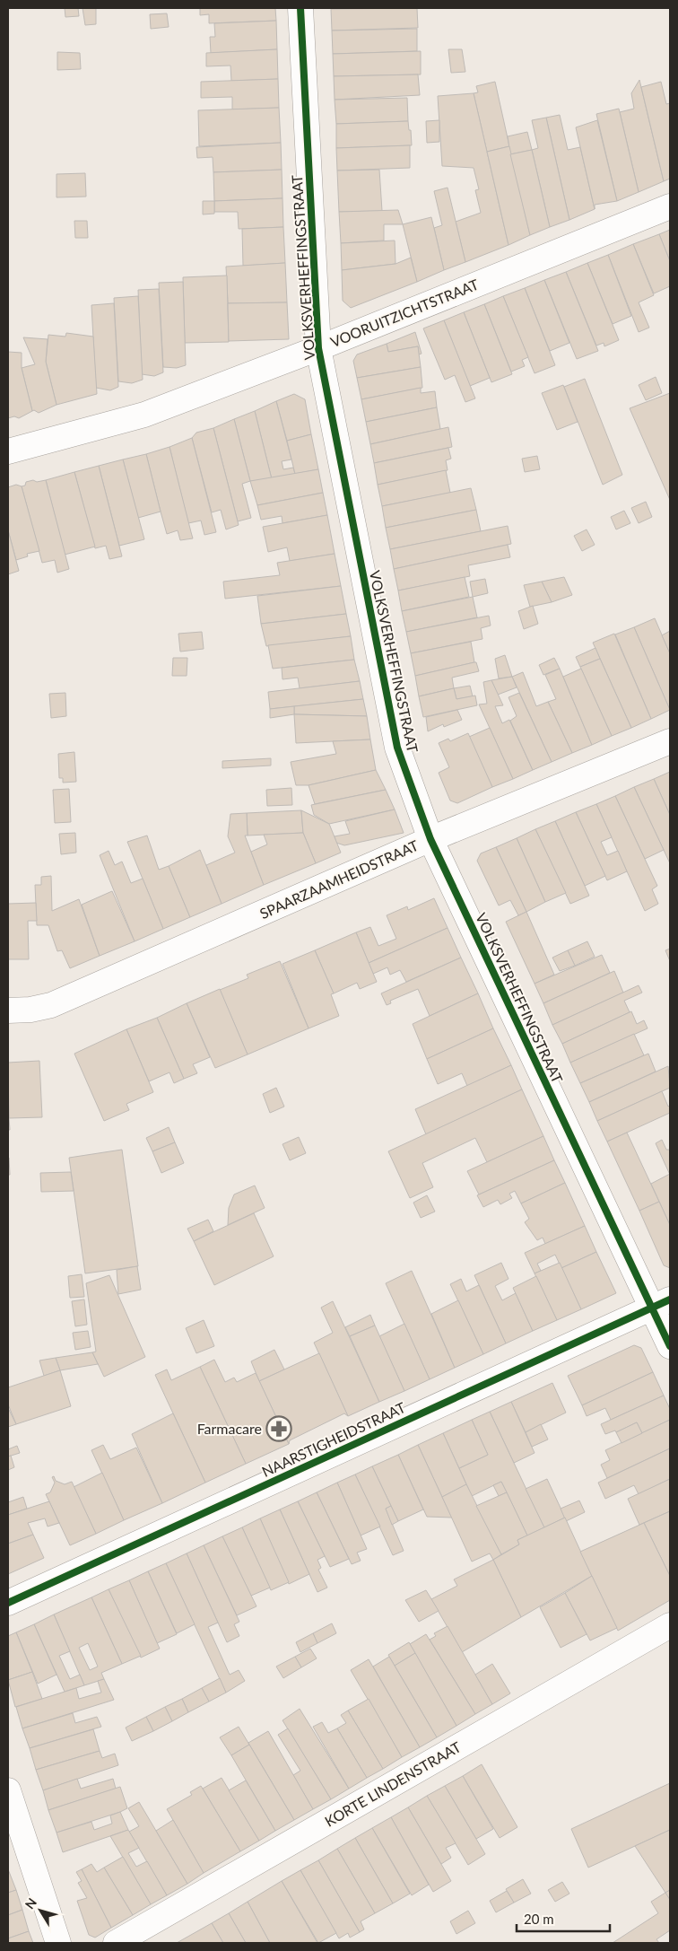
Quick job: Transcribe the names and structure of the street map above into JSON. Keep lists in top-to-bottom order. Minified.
{"streets":{"street":["VOLKSVERHEFFINGSTRAAT","VOORUITZICHTSTRAAT","SPAARZAAMHEIDSTRAAT","NAARSTIGHEIDSTRAAT","KORTE LINDENSTRAAT"]},"crossings":[["VOLKSVERHEFFINGSTRAAT","VOORUITZICHTSTRAAT"],["VOLKSVERHEFFINGSTRAAT","SPAARZAAMHEIDSTRAAT"],["VOLKSVERHEFFINGSTRAAT","NAARSTIGHEIDSTRAAT"]],"places":{"pharmacy":["Farmacare"]},"scale_bar":"20 m","north":"top left"}
